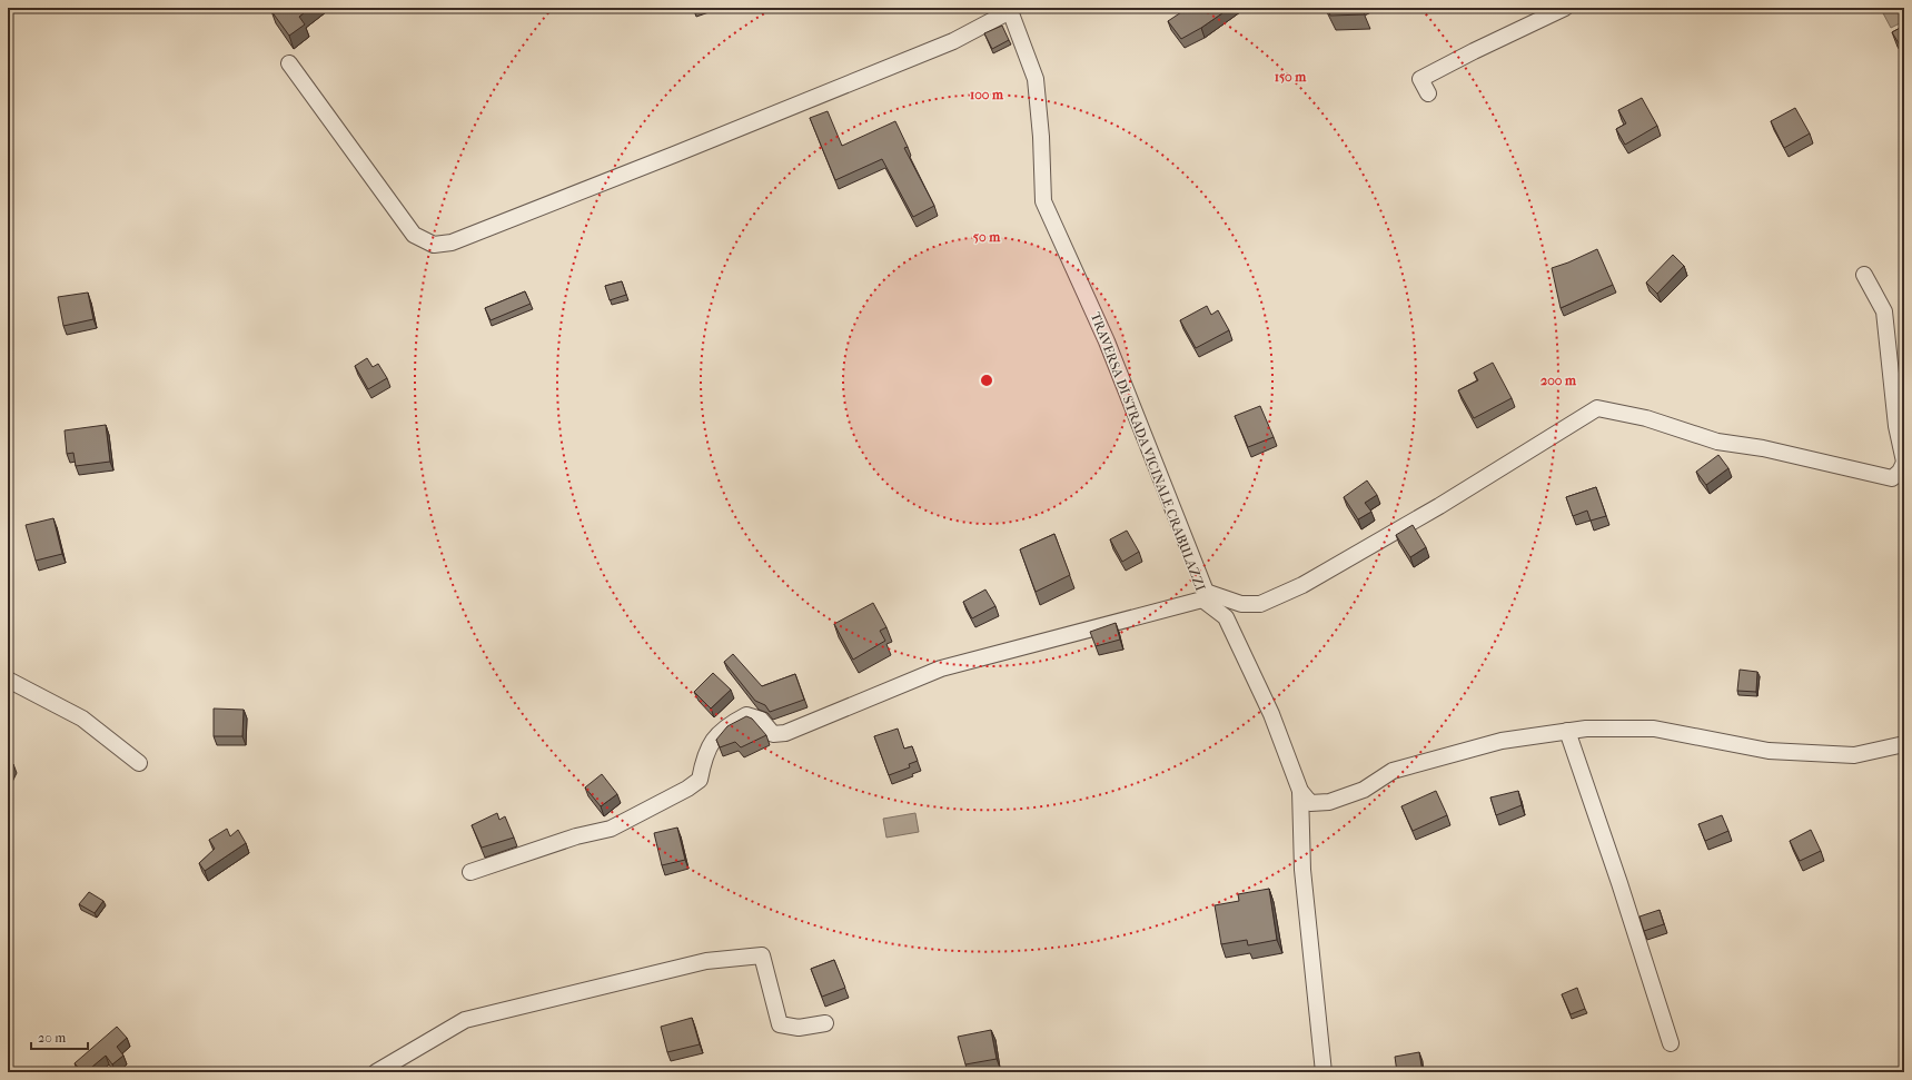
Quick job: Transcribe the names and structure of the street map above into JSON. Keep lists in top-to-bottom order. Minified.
{"streets":{"street":["TRAVERSA DI STRADA VICINALE CRABULAZZI"]},"scale_bar":"20 m","rings":["150 m","100 m","50 m","200 m"]}
